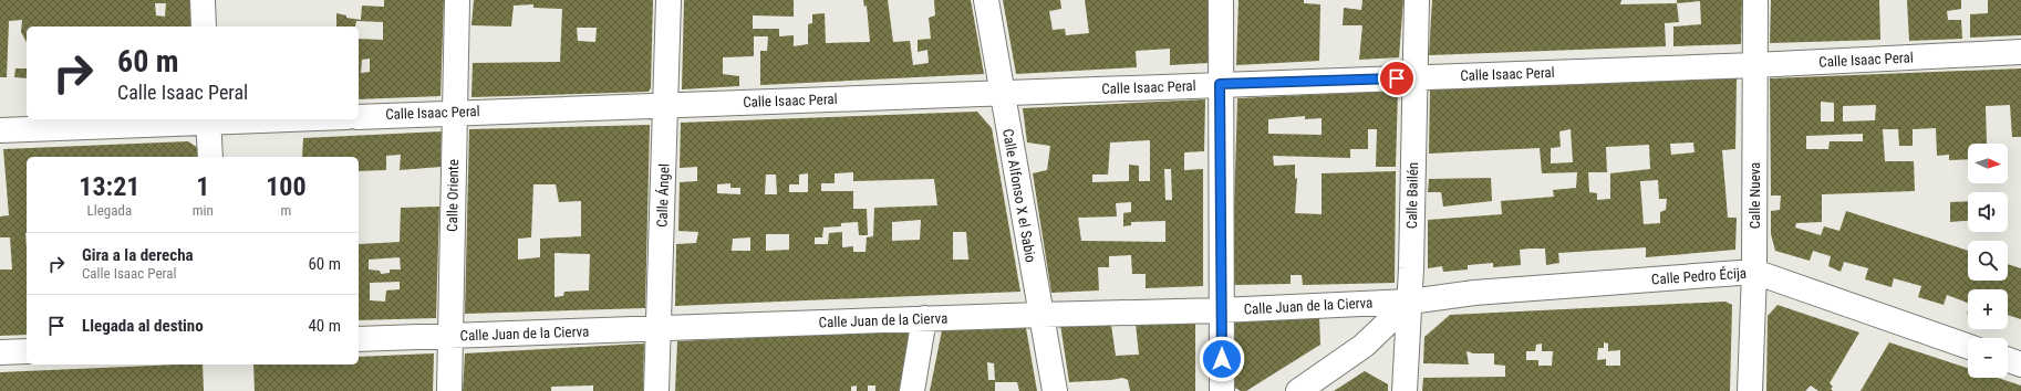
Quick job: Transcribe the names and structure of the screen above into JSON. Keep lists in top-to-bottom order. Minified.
{"streets":{"street":["Calle Isaac Peral","Calle Oriente","Calle Ángel","Calle Alfonso X el Sabio","Calle Bailén","Calle Nueva","Calle Pedro Écija","Calle Juan de la Cierva"]},"crossings":[["Calle Isaac Peral","Calle Oriente"],["Calle Isaac Peral","Calle Ángel"],["Calle Isaac Peral","Calle Alfonso X el Sabio"],["Calle Isaac Peral","Calle Bailén"],["Calle Isaac Peral","Calle Nueva"],["Calle Oriente","Calle Juan de la Cierva"],["Calle Ángel","Calle Juan de la Cierva"],["Calle Alfonso X el Sabio","Calle Juan de la Cierva"],["Calle Bailén","Calle Pedro Écija"],["Calle Bailén","Calle Juan de la Cierva"],["Calle Nueva","Calle Pedro Écija"],["Calle Pedro Écija","Calle Juan de la Cierva"]],"north":"right","page":{"turn":["60 m","Calle Isaac Peral"],"map_buttons":["+","−"],"eta":["13:21","Llegada","1","min","100","m"],"list":[{"name":"Gira a la derecha","note":"Calle Isaac Peral","value":"60 m"},{"name":"Llegada al destino","value":"40 m"}]}}
